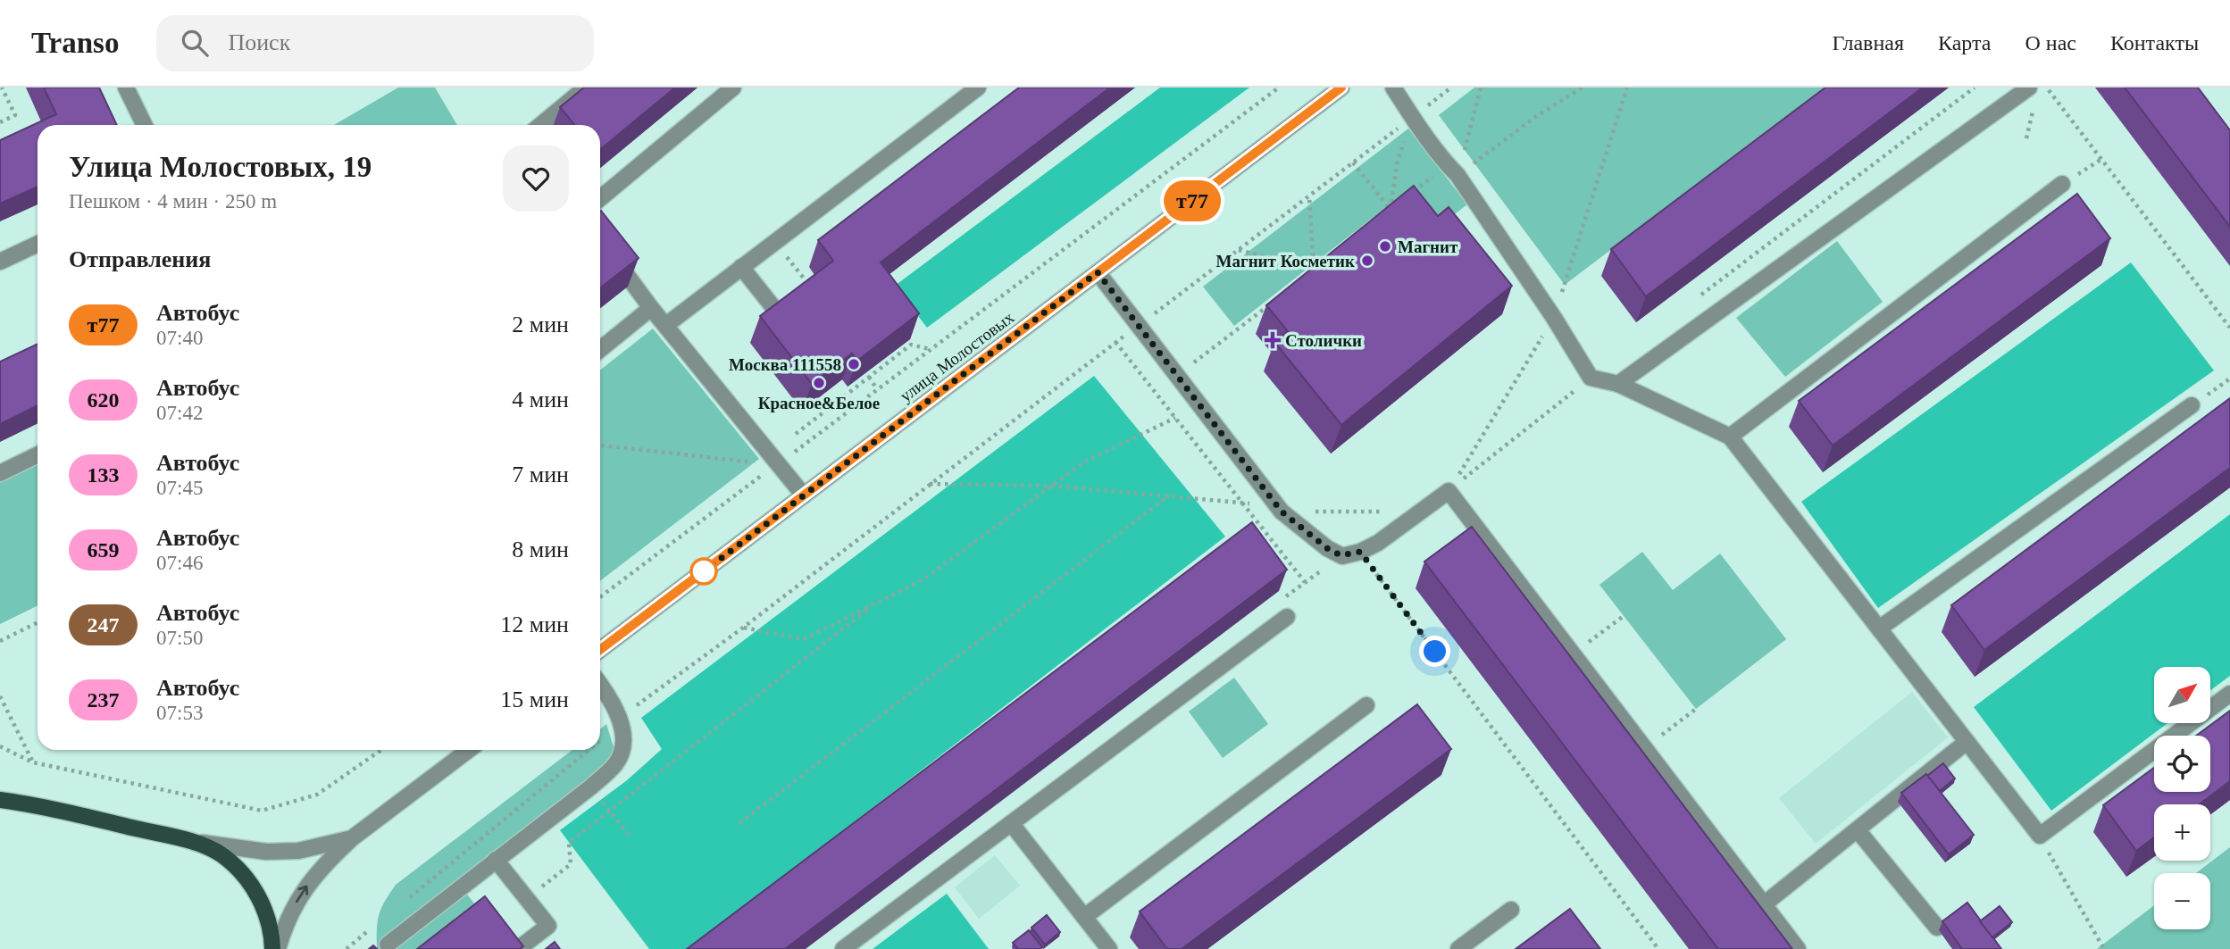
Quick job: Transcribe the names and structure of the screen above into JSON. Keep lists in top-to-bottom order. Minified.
{"streets":{"street":["улица Молостовых"]},"places":{"other":["Магнит","Магнит Косметик","Москва 111558","Красное&Белое"],"health":["Столички"]},"lines":["bus line т77"],"north":"top right","page":{"header":"Transo","search":"Поиск","nav":["Главная","Карта","О нас","Контакты"],"on_map":"т77","heading":[["Улица Молостовых, 19","Пешком · 4 мин · 250 m"],"Отправления"],"list":[{"mark":"т77","name":"Автобус","note":"07:40","value":"2 мин"},{"mark":"620","name":"Автобус","note":"07:42","value":"4 мин"},{"mark":"133","name":"Автобус","note":"07:45","value":"7 мин"},{"mark":"659","name":"Автобус","note":"07:46","value":"8 мин"},{"mark":"247","name":"Автобус","note":"07:50","value":"12 мин"},{"mark":"237","name":"Автобус","note":"07:53","value":"15 мин"}],"map_buttons":["+","−"]}}
